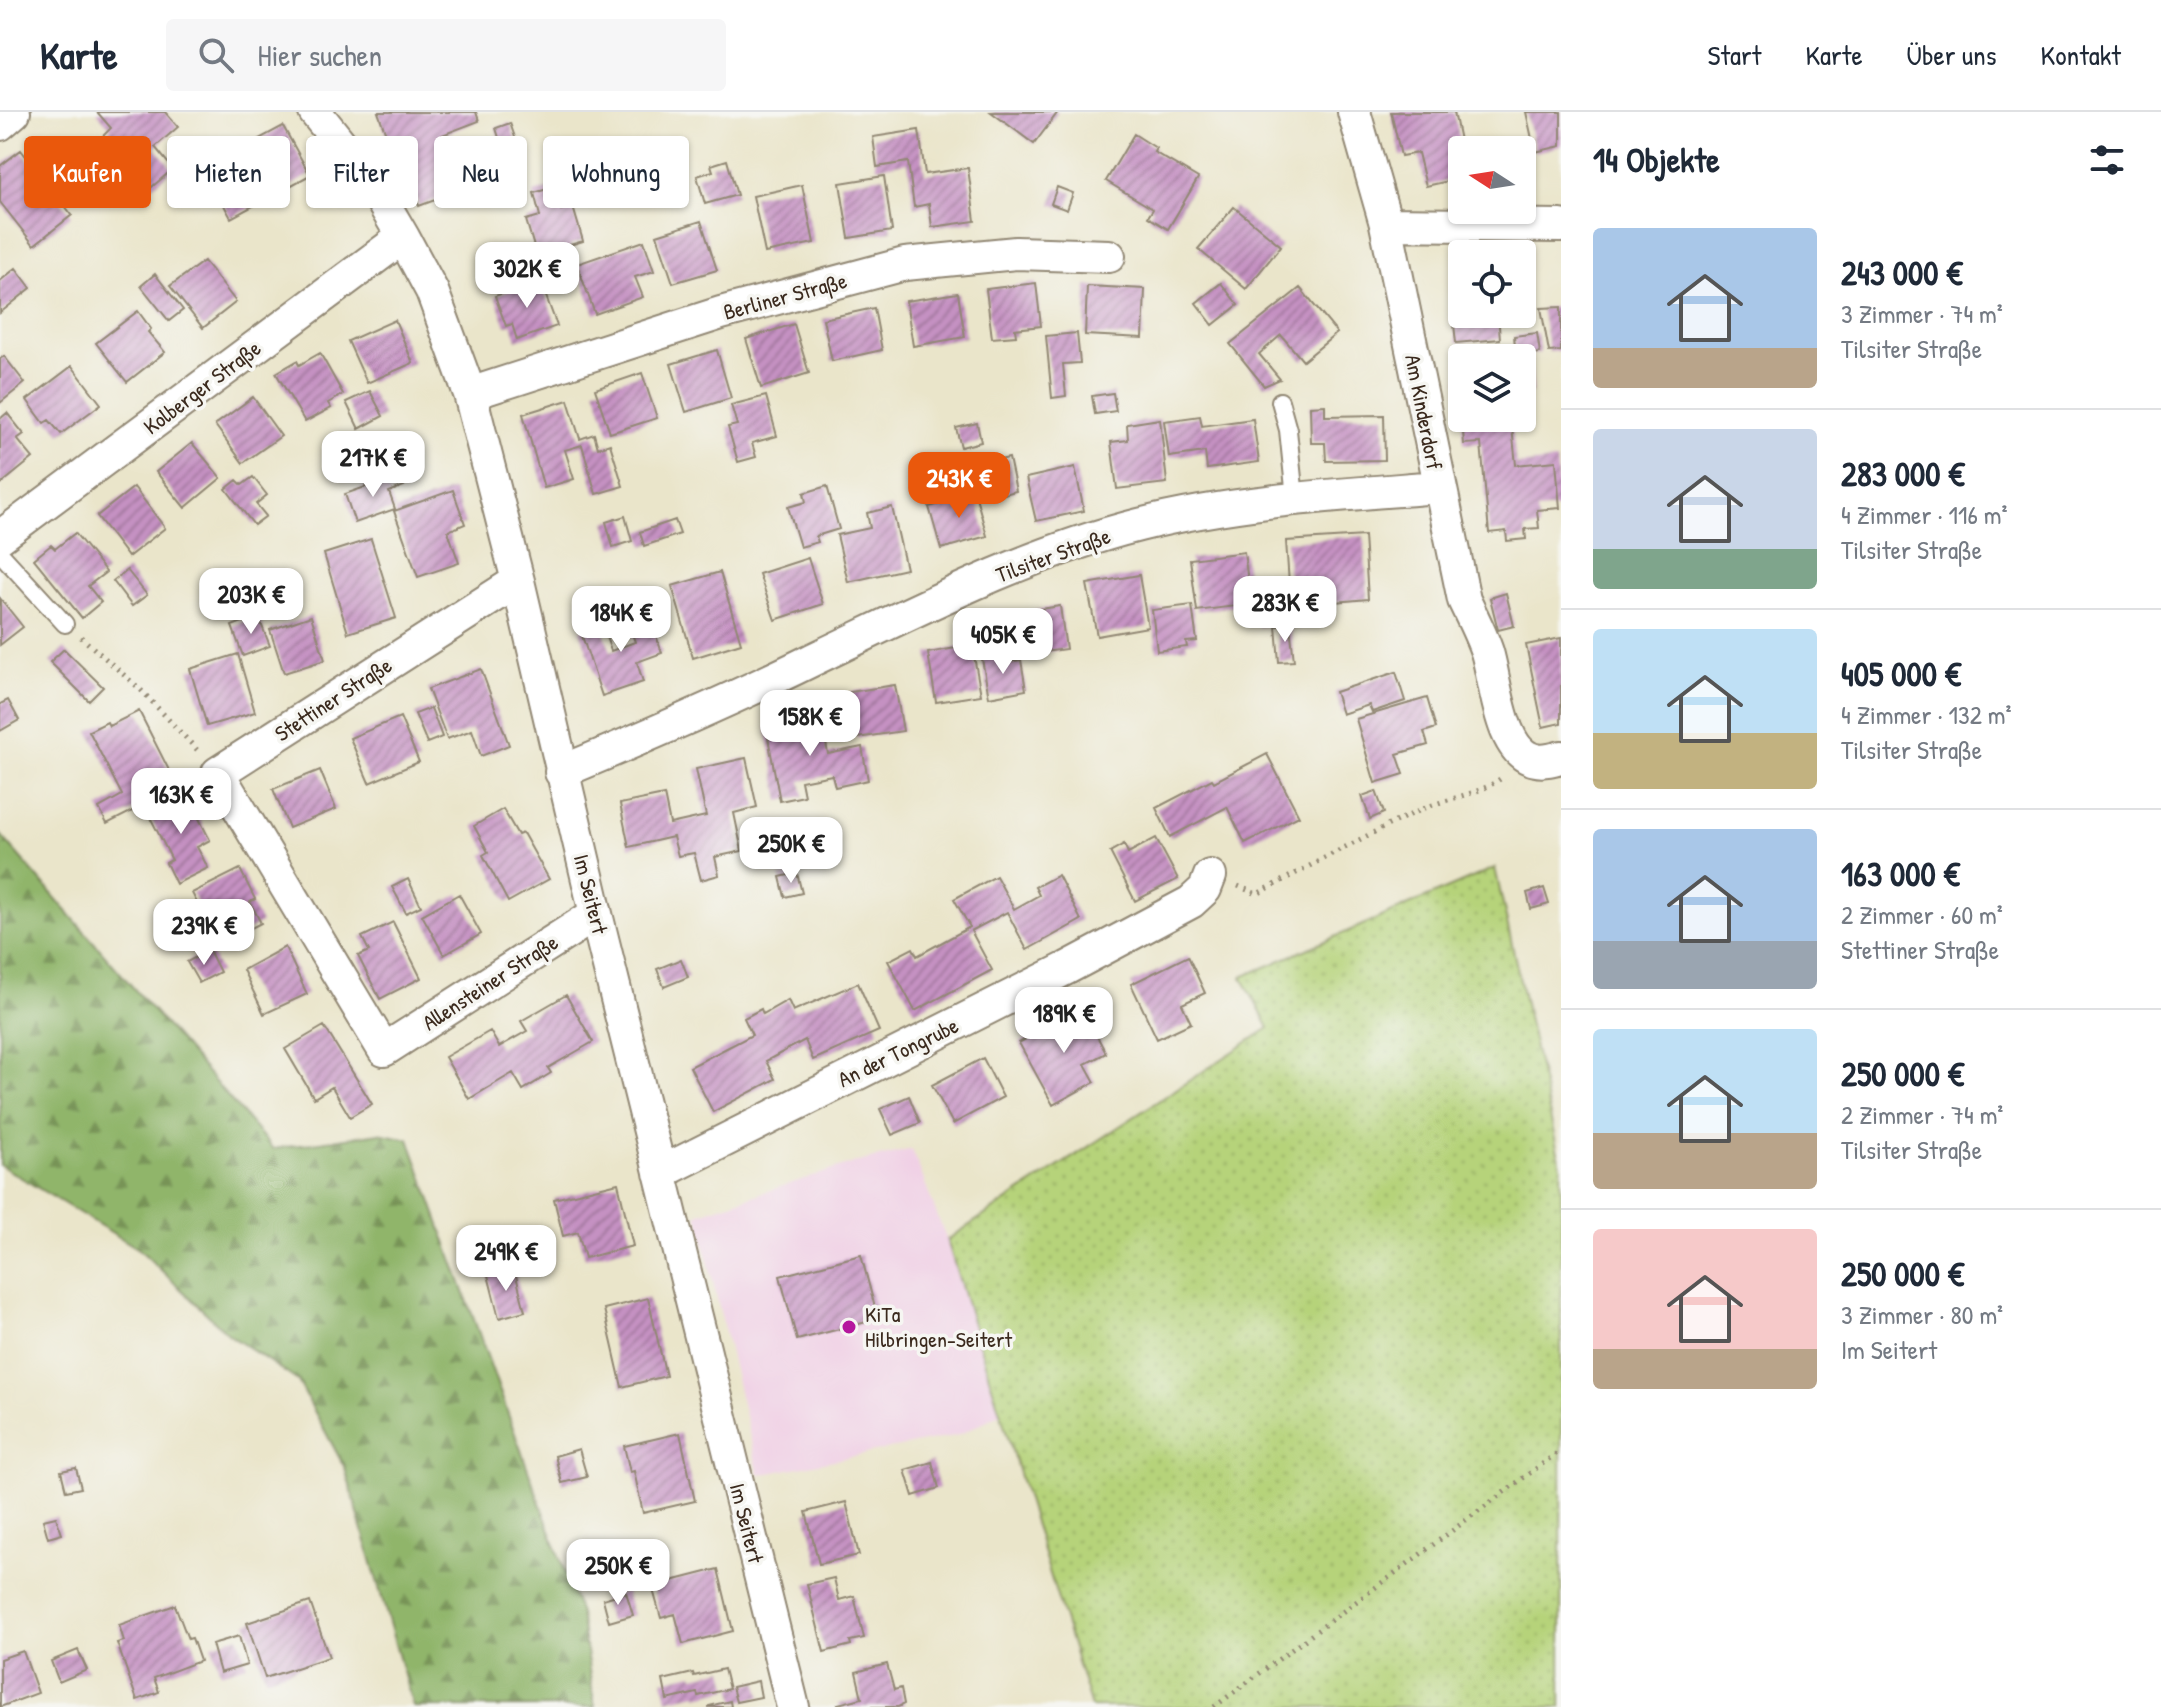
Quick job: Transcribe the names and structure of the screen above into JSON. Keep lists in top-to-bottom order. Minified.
{"streets":{"street":["Berliner Straße","Kolberger Straße","Am Kinderdorf","Tilsiter Straße","Stettiner Straße","Im Seitert","Allensteiner Straße","An der Tongrube"]},"crossings":[["Berliner Straße","Im Seitert"],["Kolberger Straße","Im Seitert"],["Am Kinderdorf","Tilsiter Straße"],["Tilsiter Straße","Im Seitert"],["Stettiner Straße","Im Seitert"],["Stettiner Straße","Allensteiner Straße"],["Im Seitert","Allensteiner Straße"],["Im Seitert","An der Tongrube"]],"places":["KiTa Hilbringen-Seitert"],"north":"left","page":{"header":"Karte","search":"Hier suchen","nav":["Start","Karte","Über uns","Kontakt"],"heading":"14 Objekte","chip":["Kaufen","Mieten","Filter","Neu","Wohnung"],"list":[{"name":"243 000 €","note":"3 Zimmer · 74 m² · Tilsiter Straße"},{"name":"283 000 €","note":"4 Zimmer · 116 m² · Tilsiter Straße"},{"name":"405 000 €","note":"4 Zimmer · 132 m² · Tilsiter Straße"},{"name":"163 000 €","note":"2 Zimmer · 60 m² · Stettiner Straße"},{"name":"250 000 €","note":"2 Zimmer · 74 m² · Tilsiter Straße"},{"name":"250 000 €","note":"3 Zimmer · 80 m² · Im Seitert"}],"price":["302K €","217K €","243K €","203K €","283K €","184K €","405K €","158K €","163K €","250K €","239K €","189K €","249K €","250K €"]}}
